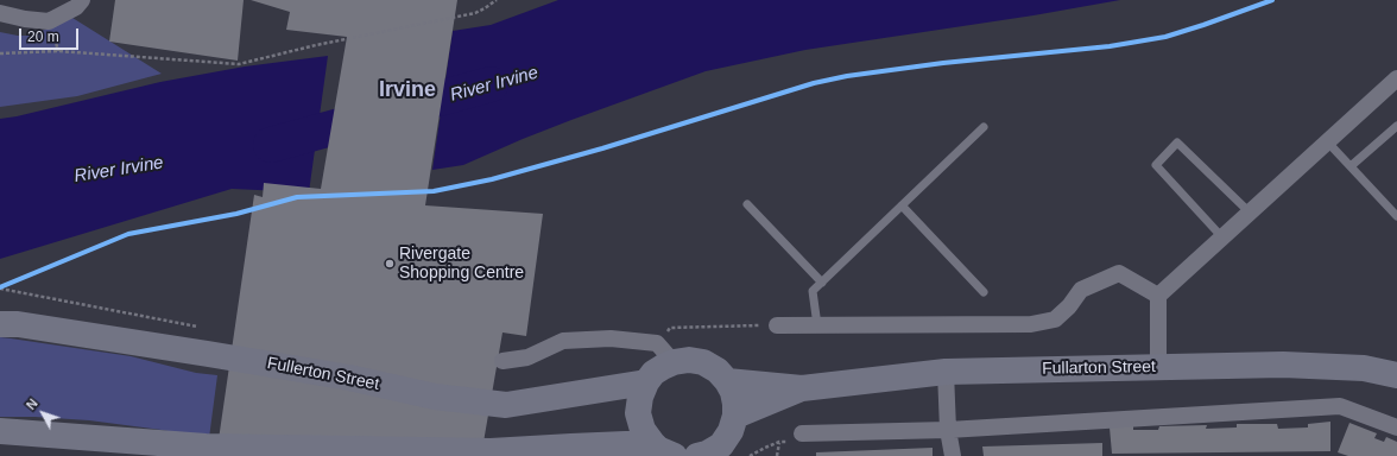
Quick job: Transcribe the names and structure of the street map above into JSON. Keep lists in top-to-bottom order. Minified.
{"streets":{"main road":["Fullarton Street","Fullerton Street"]},"districts":["Irvine"],"water":["River Irvine"],"places":["Rivergate Shopping Centre"],"scale_bar":"20 m","north":"top left"}
